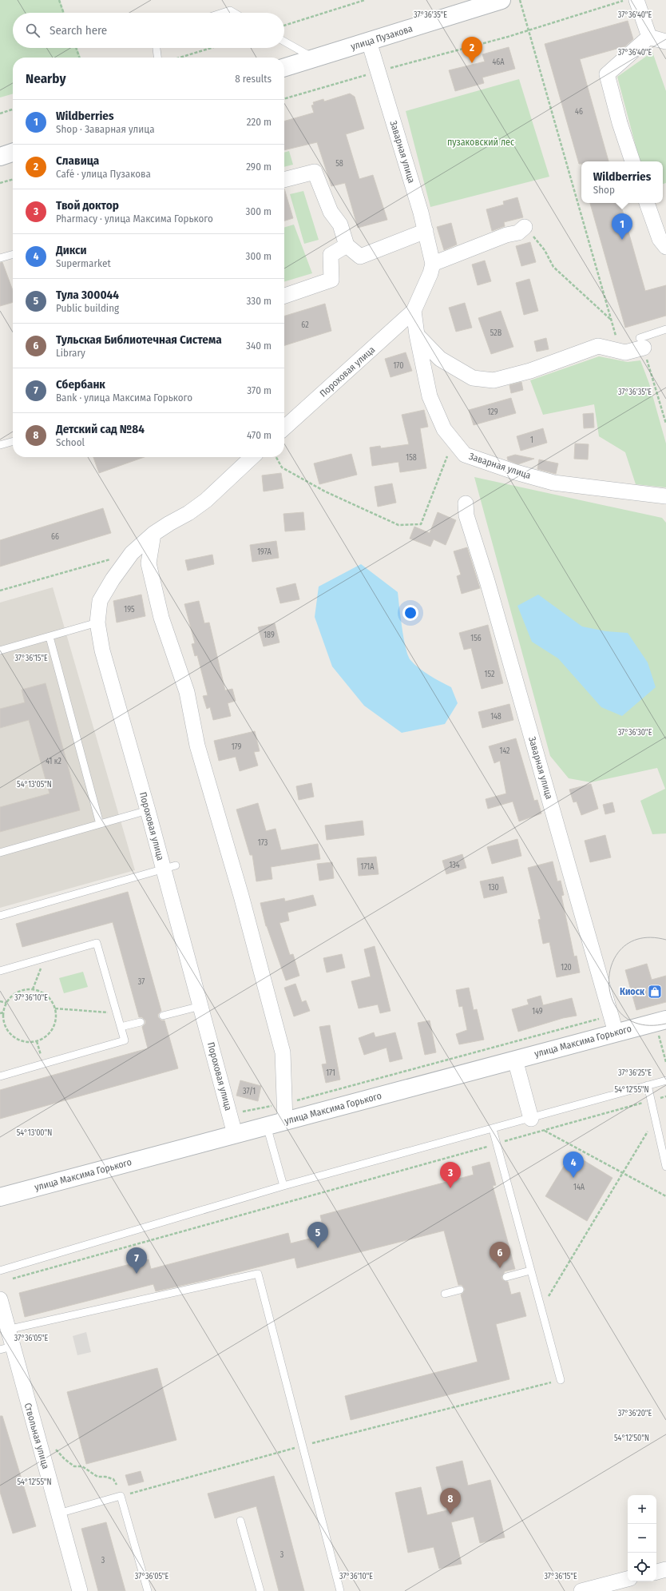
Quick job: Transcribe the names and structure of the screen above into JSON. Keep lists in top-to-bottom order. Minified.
{"streets":{"main road":["улица Пузакова","улица Максима Горького"],"street":["Заварная улица","Пороховая улица","Ствольная улица"]},"crossings":[["улица Пузакова","Заварная улица"],["Заварная улица","Пороховая улица"],["Заварная улица","улица Максима Горького"],["Пороховая улица","улица Максима Горького"]],"parks":["пузаковский лес"],"places":{"shop":["Киоск"]},"house_numbers":["46А","46","58","62","52В","170","129","1","158","66","197А","195","189","156","152","148","179","142","41 к2","173","134","171А","130","120","37","149","171","37/1","14А","3","3"],"page":{"search":"Search here","pins":["2","1","4","3","5","6","7","8"],"heading":["Nearby","8 results"],"list":[{"mark":"1","name":"Wildberries","note":"Shop · Заварная улица","value":"220 m"},{"mark":"2","name":"Славица","note":"Café · улица Пузакова","value":"290 m"},{"mark":"3","name":"Твой доктор","note":"Pharmacy · улица Максима Горького","value":"300 m"},{"mark":"4","name":"Дикси","note":"Supermarket","value":"300 m"},{"mark":"5","name":"Тула 300044","note":"Public building","value":"330 m"},{"mark":"6","name":"Тульская Библиотечная Система","note":"Library","value":"340 m"},{"mark":"7","name":"Сбербанк","note":"Bank · улица Максима Горького","value":"370 m"},{"mark":"8","name":"Детский сад №84","note":"School","value":"470 m"}],"popup":["Wildberries","Shop"],"map_buttons":["+","−"]},"coordinates":["37°36'35\"E","37°36'40\"E","37°36'15\"E","37°36'30\"E","54°13'05\"N","37°36'10\"E","37°36'25\"E","54°12'55\"N","54°13'00\"N","37°36'05\"E","37°36'20\"E","54°12'50\"N"]}
